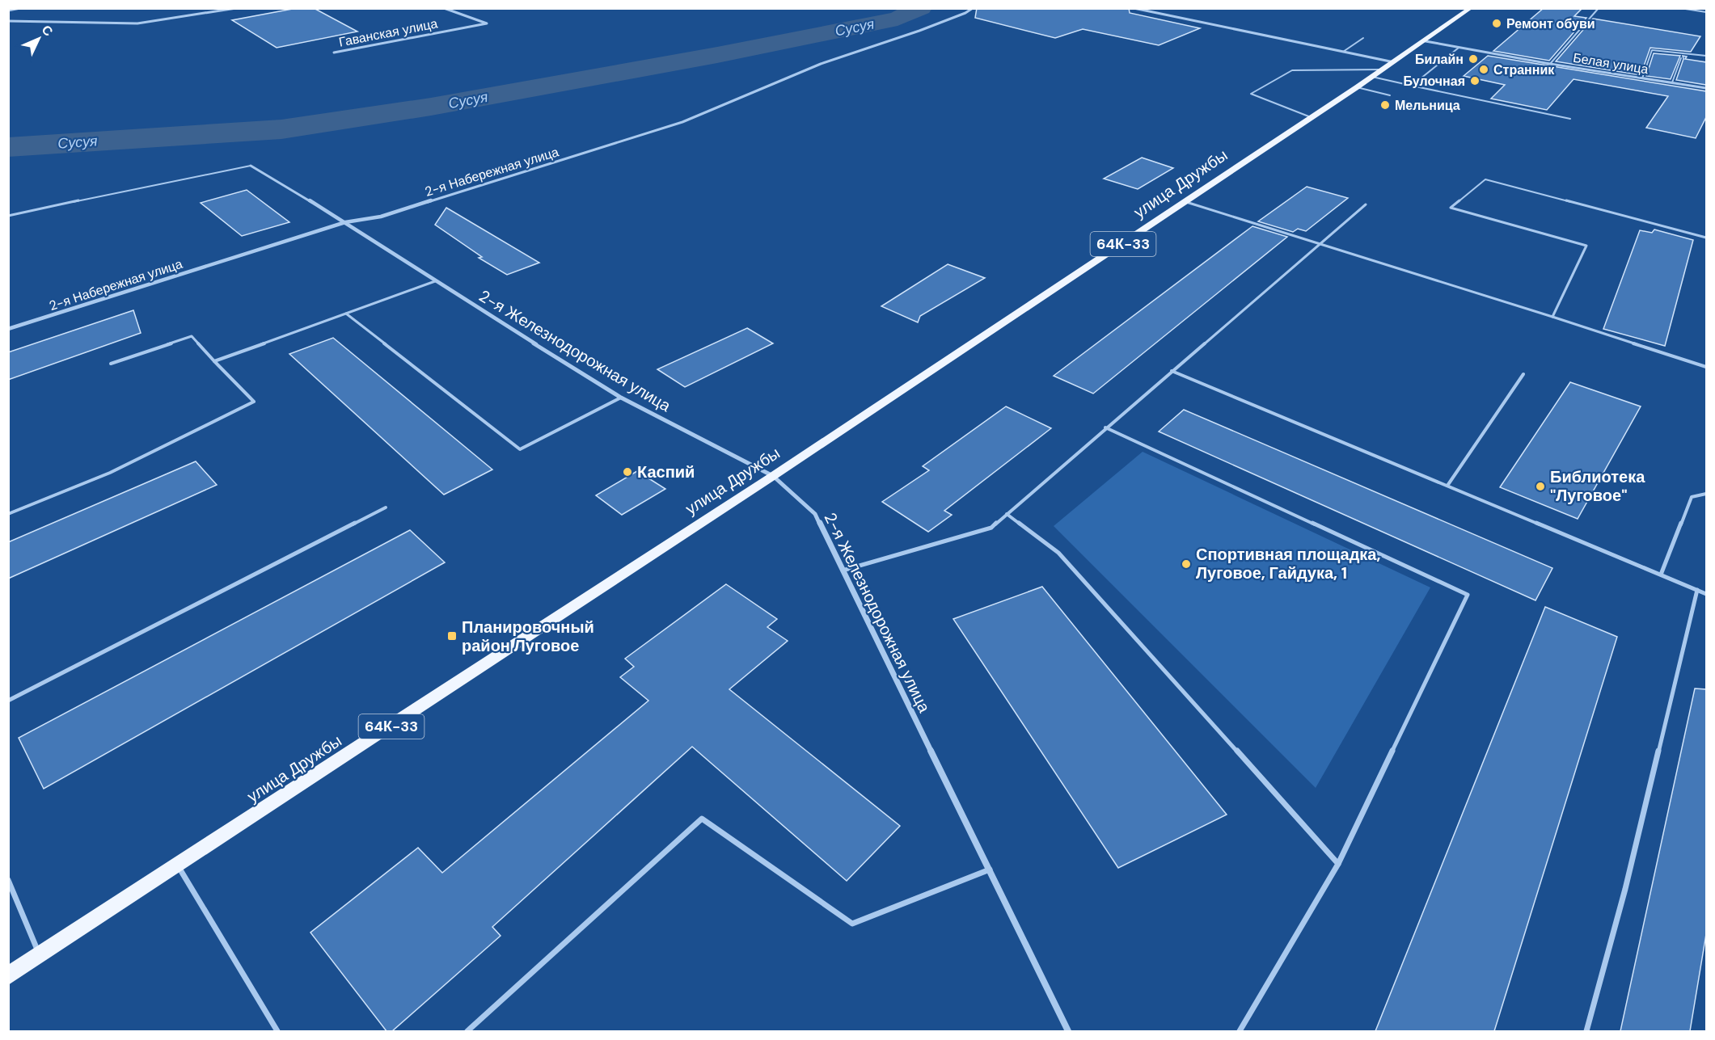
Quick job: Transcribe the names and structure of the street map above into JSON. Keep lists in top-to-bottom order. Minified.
{"streets":{"main road":["улица Дружбы","64К-33"],"street":["Гаванская улица","Белая улица","2-я Набережная улица","2-я Железнодорожная улица"]},"crossings":[["Белая улица","улица Дружбы"],["2-я Набережная улица","2-я Железнодорожная улица"],["улица Дружбы","2-я Железнодорожная улица"]],"water":["Сусуя"],"places":{"other":["Ремонт обуви","Билайн","Странник","Булочная","Мельница","Каспий","Библиотека \"Луговое\"","Спортивная площадка, Луговое, Гайдука, 1"],"transit":["Планировочный район Луговое"]},"north":"top right"}
